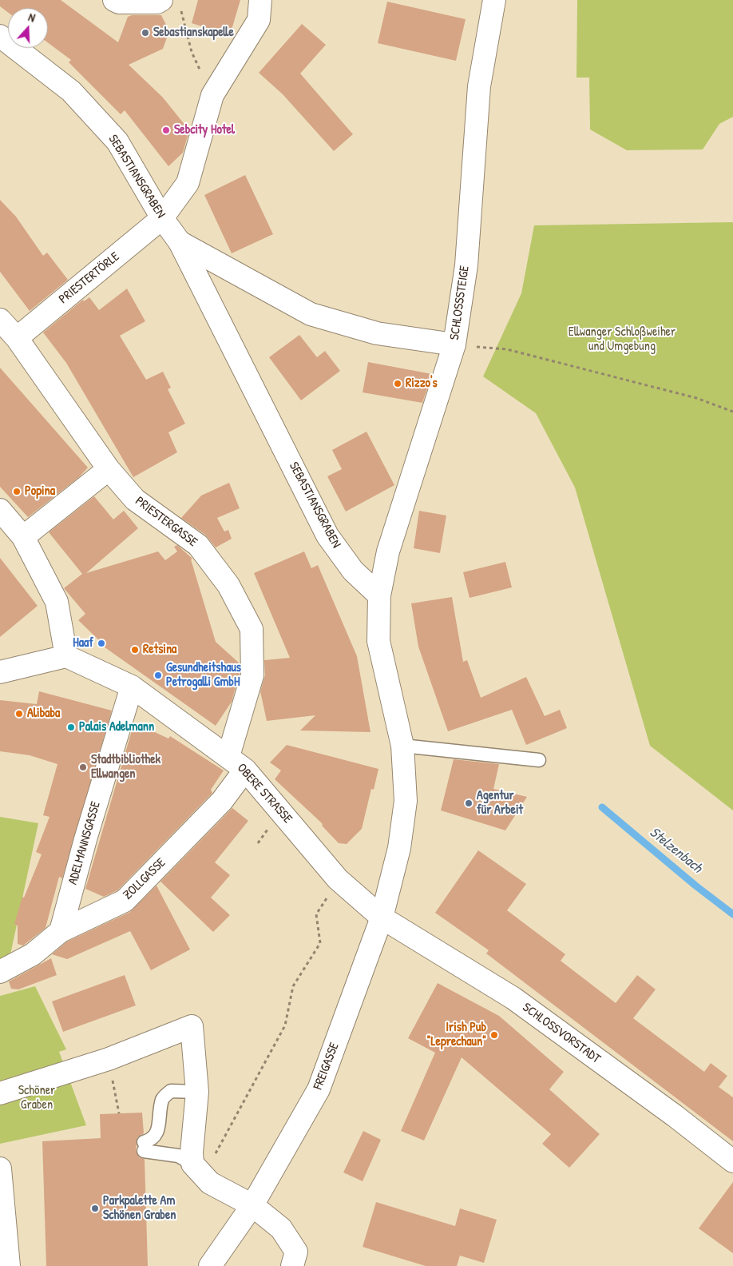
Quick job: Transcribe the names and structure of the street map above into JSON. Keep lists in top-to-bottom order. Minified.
{"streets":{"street":["SEBASTIANSGRABEN","PRIESTERTÖRLE","SCHLOSSSTEIGE","PRIESTERGASSE","OBERE STRASSE","ADELMANNSGASSE","ZOLLGASSE","SCHLOSSVORSTADT","FREIGASSE"]},"crossings":[["SEBASTIANSGRABEN","PRIESTERTÖRLE"],["SEBASTIANSGRABEN","SCHLOSSSTEIGE"],["PRIESTERTÖRLE","PRIESTERGASSE"],["PRIESTERGASSE","OBERE STRASSE"],["OBERE STRASSE","ADELMANNSGASSE"],["OBERE STRASSE","ZOLLGASSE"],["OBERE STRASSE","SCHLOSSVORSTADT"],["OBERE STRASSE","FREIGASSE"],["ADELMANNSGASSE","ZOLLGASSE"],["SCHLOSSVORSTADT","FREIGASSE"]],"water":["Stelzenbach"],"parks":["Ellwanger Schloßweiher und Umgebung","Schöner Graben"],"places":["Sebastianskapelle","Sebcity Hotel","Rizzo's","Popina","Haaf","Retsina","Gesundheitshaus Petrogalli GmbH","Alibaba","Palais Adelmann","Stadtbibliothek Ellwangen","Agentur für Arbeit","Irish Pub \"Leprechaun\"","Parkpalette Am Schönen Graben"],"north":"top"}
